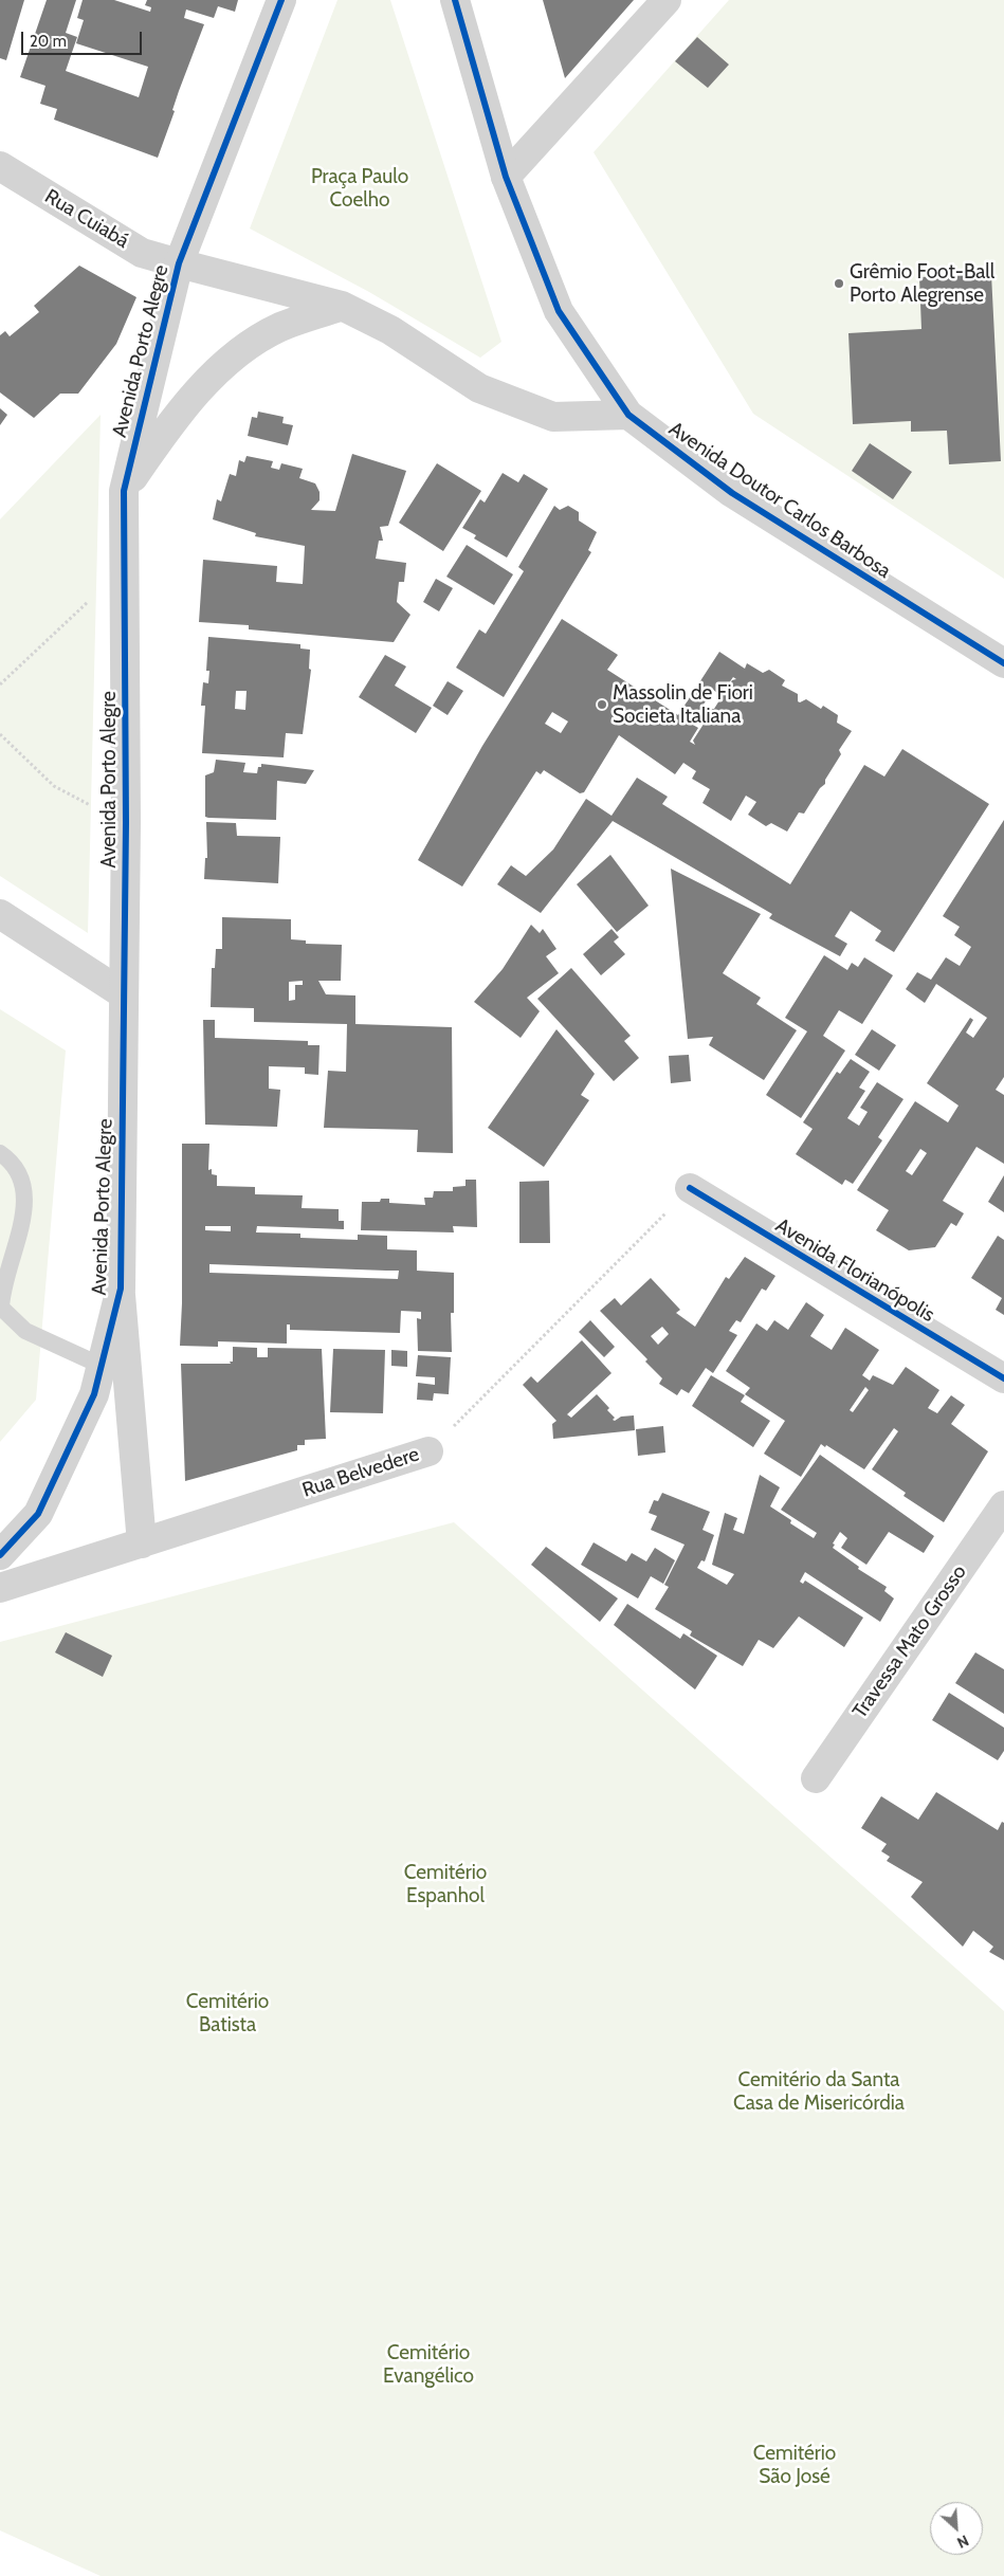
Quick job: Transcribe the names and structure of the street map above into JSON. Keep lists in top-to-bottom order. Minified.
{"streets":{"street":["Rua Cuiabá","Avenida Porto Alegre","Avenida Doutor Carlos Barbosa","Avenida Florianópolis","Rua Belvedere","Travessa Mato Grosso"]},"crossings":[["Rua Cuiabá","Avenida Porto Alegre"],["Avenida Porto Alegre","Rua Belvedere"],["Avenida Florianópolis","Rua Belvedere"]],"parks":["Praça Paulo Coelho","Cemitério Espanhol","Cemitério Batista","Cemitério da Santa Casa de Misericórdia","Cemitério Evangélico","Cemitério São José"],"places":["Grêmio Foot-Ball Porto Alegrense","Massolin de Fiori Societa Italiana"],"scale_bar":"20 m","north":"bottom right"}
